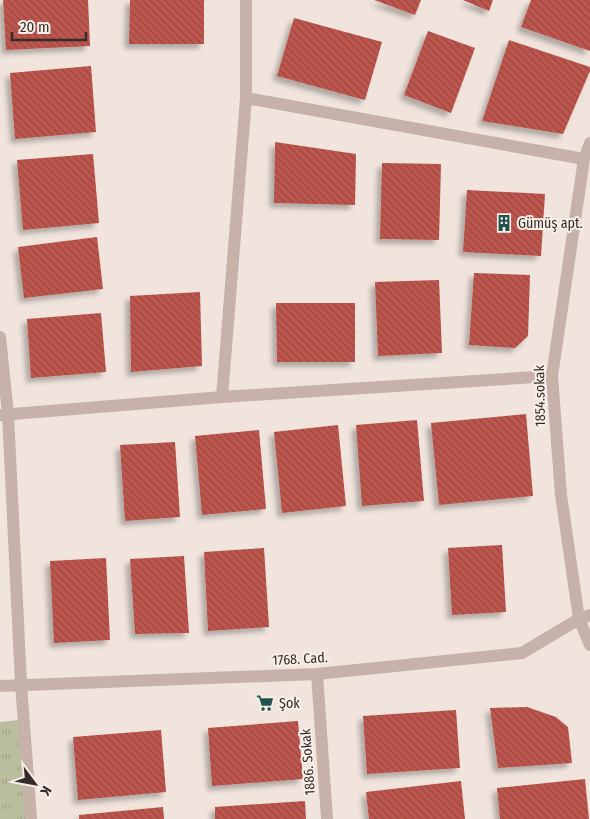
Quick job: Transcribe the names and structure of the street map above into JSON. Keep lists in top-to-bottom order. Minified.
{"streets":{"street":["1854.sokak","1768. Cad.","1886. Sokak"]},"crossings":[["1854.sokak","1768. Cad."],["1768. Cad.","1886. Sokak"]],"places":{"building":["Gümüş apt."],"supermarket":["Şok"]},"scale_bar":"20 m","north":"bottom right"}
